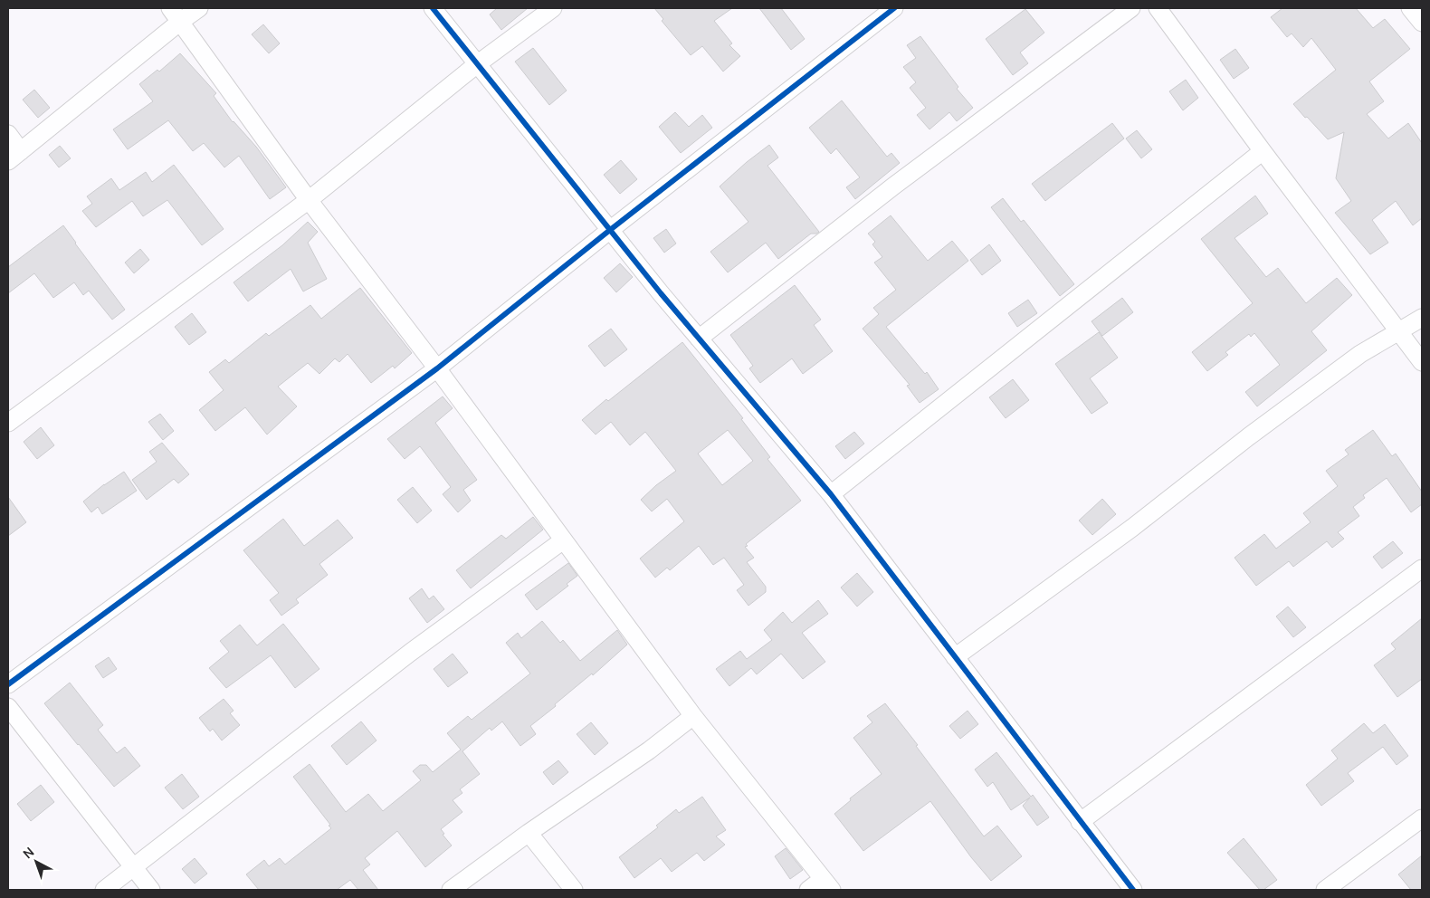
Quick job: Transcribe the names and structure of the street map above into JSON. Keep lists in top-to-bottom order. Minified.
{"north":"top left"}
